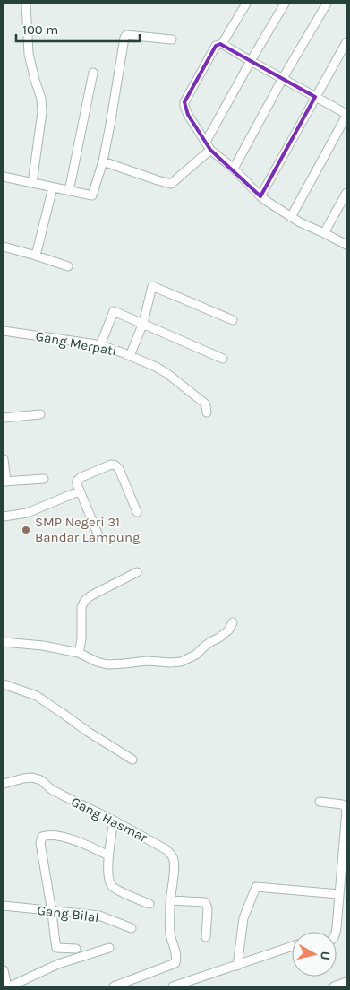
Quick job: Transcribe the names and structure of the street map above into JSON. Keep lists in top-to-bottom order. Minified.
{"streets":{"street":["Gang Merpati","Gang Hasmar","Gang Bilal"]},"places":["SMP Negeri 31 Bandar Lampung"],"scale_bar":"100 m","north":"right"}
